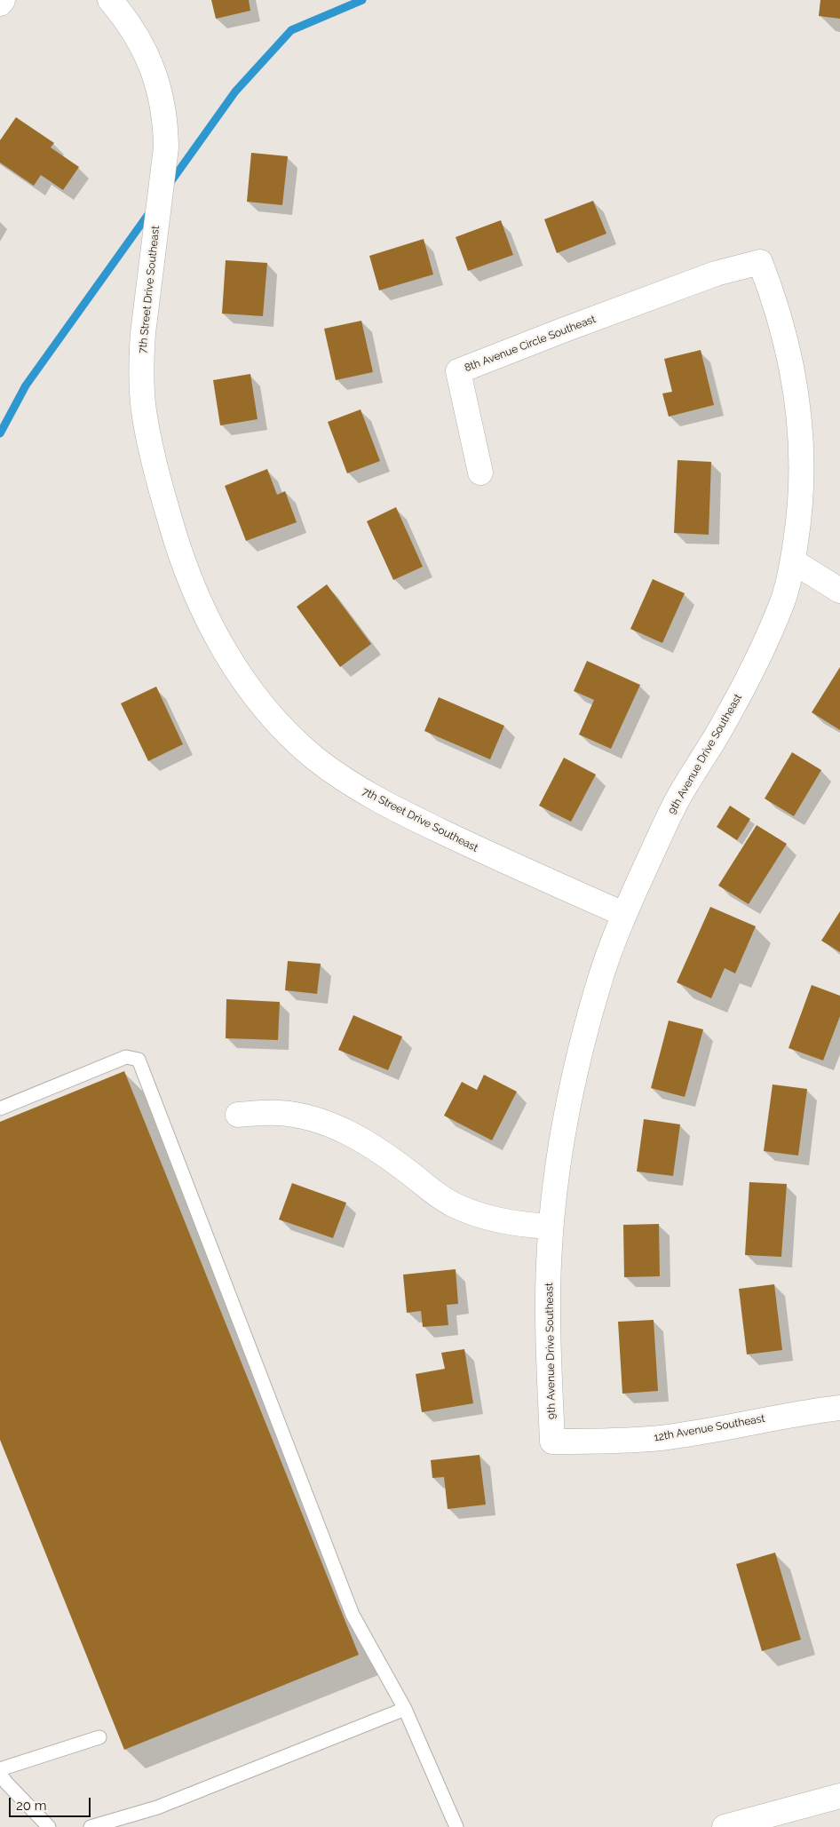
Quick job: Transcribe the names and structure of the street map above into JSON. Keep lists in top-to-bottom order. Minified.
{"streets":{"street":["7th Street Drive Southeast","8th Avenue Circle Southeast","9th Avenue Drive Southeast","12th Avenue Southeast"]},"crossings":[["7th Street Drive Southeast","9th Avenue Drive Southeast"],["8th Avenue Circle Southeast","9th Avenue Drive Southeast"],["9th Avenue Drive Southeast","12th Avenue Southeast"]],"scale_bar":"20 m"}
